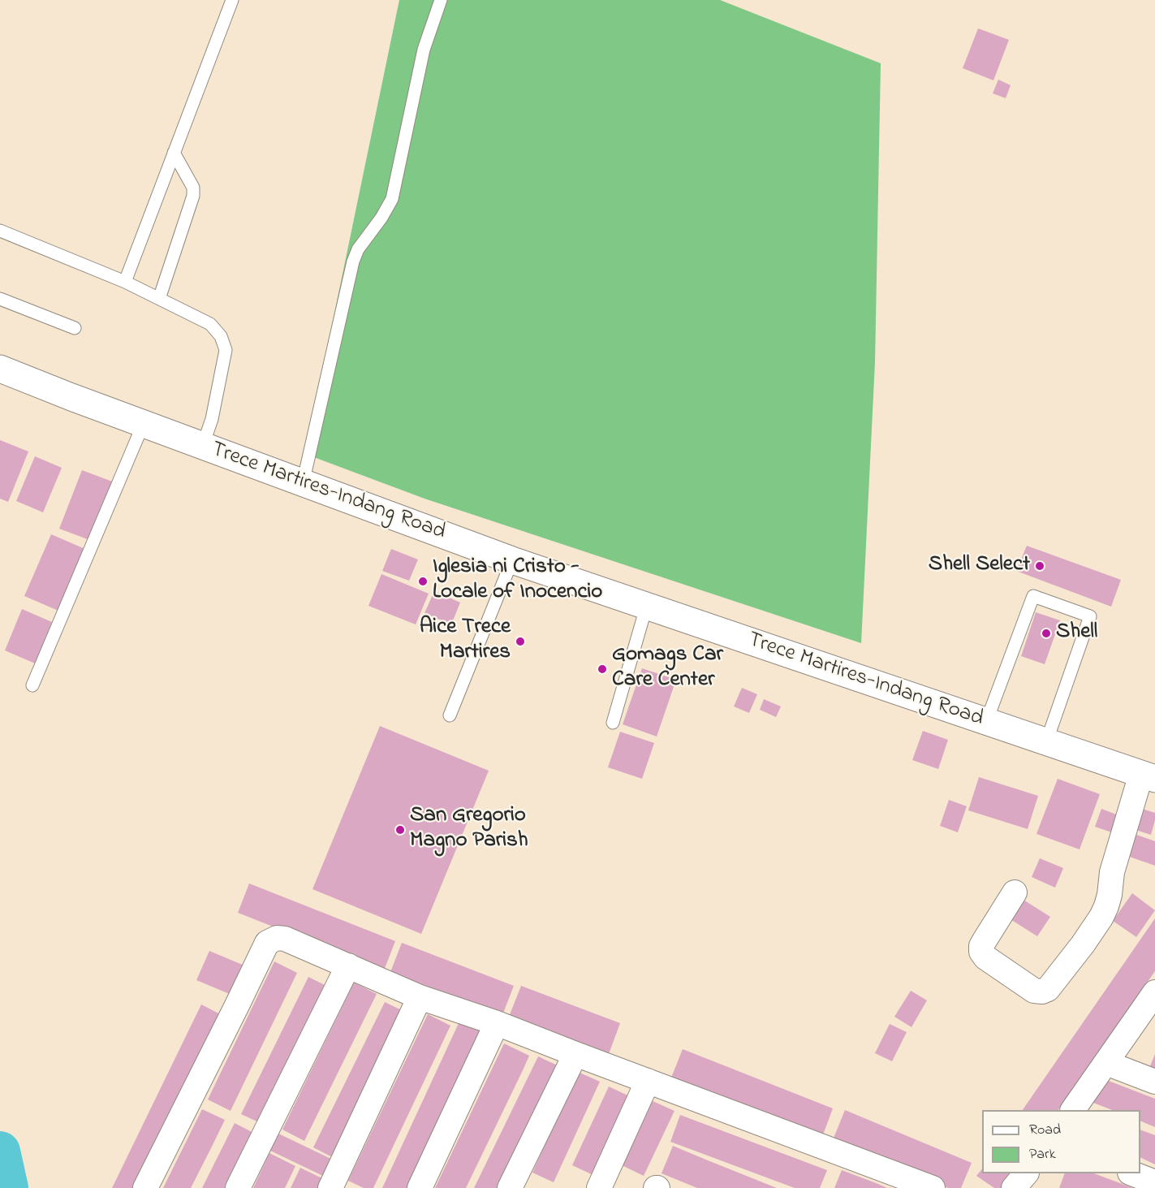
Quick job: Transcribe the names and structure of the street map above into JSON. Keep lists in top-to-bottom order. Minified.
{"streets":{"main road":["Trece Martires-Indang Road"]},"places":["Shell Select","Iglesia ni Cristo - Locale of Inocencio","Shell","Aice Trece Martires","Gomags Car Care Center","San Gregorio Magno Parish"],"legend":["Road","Park"]}
